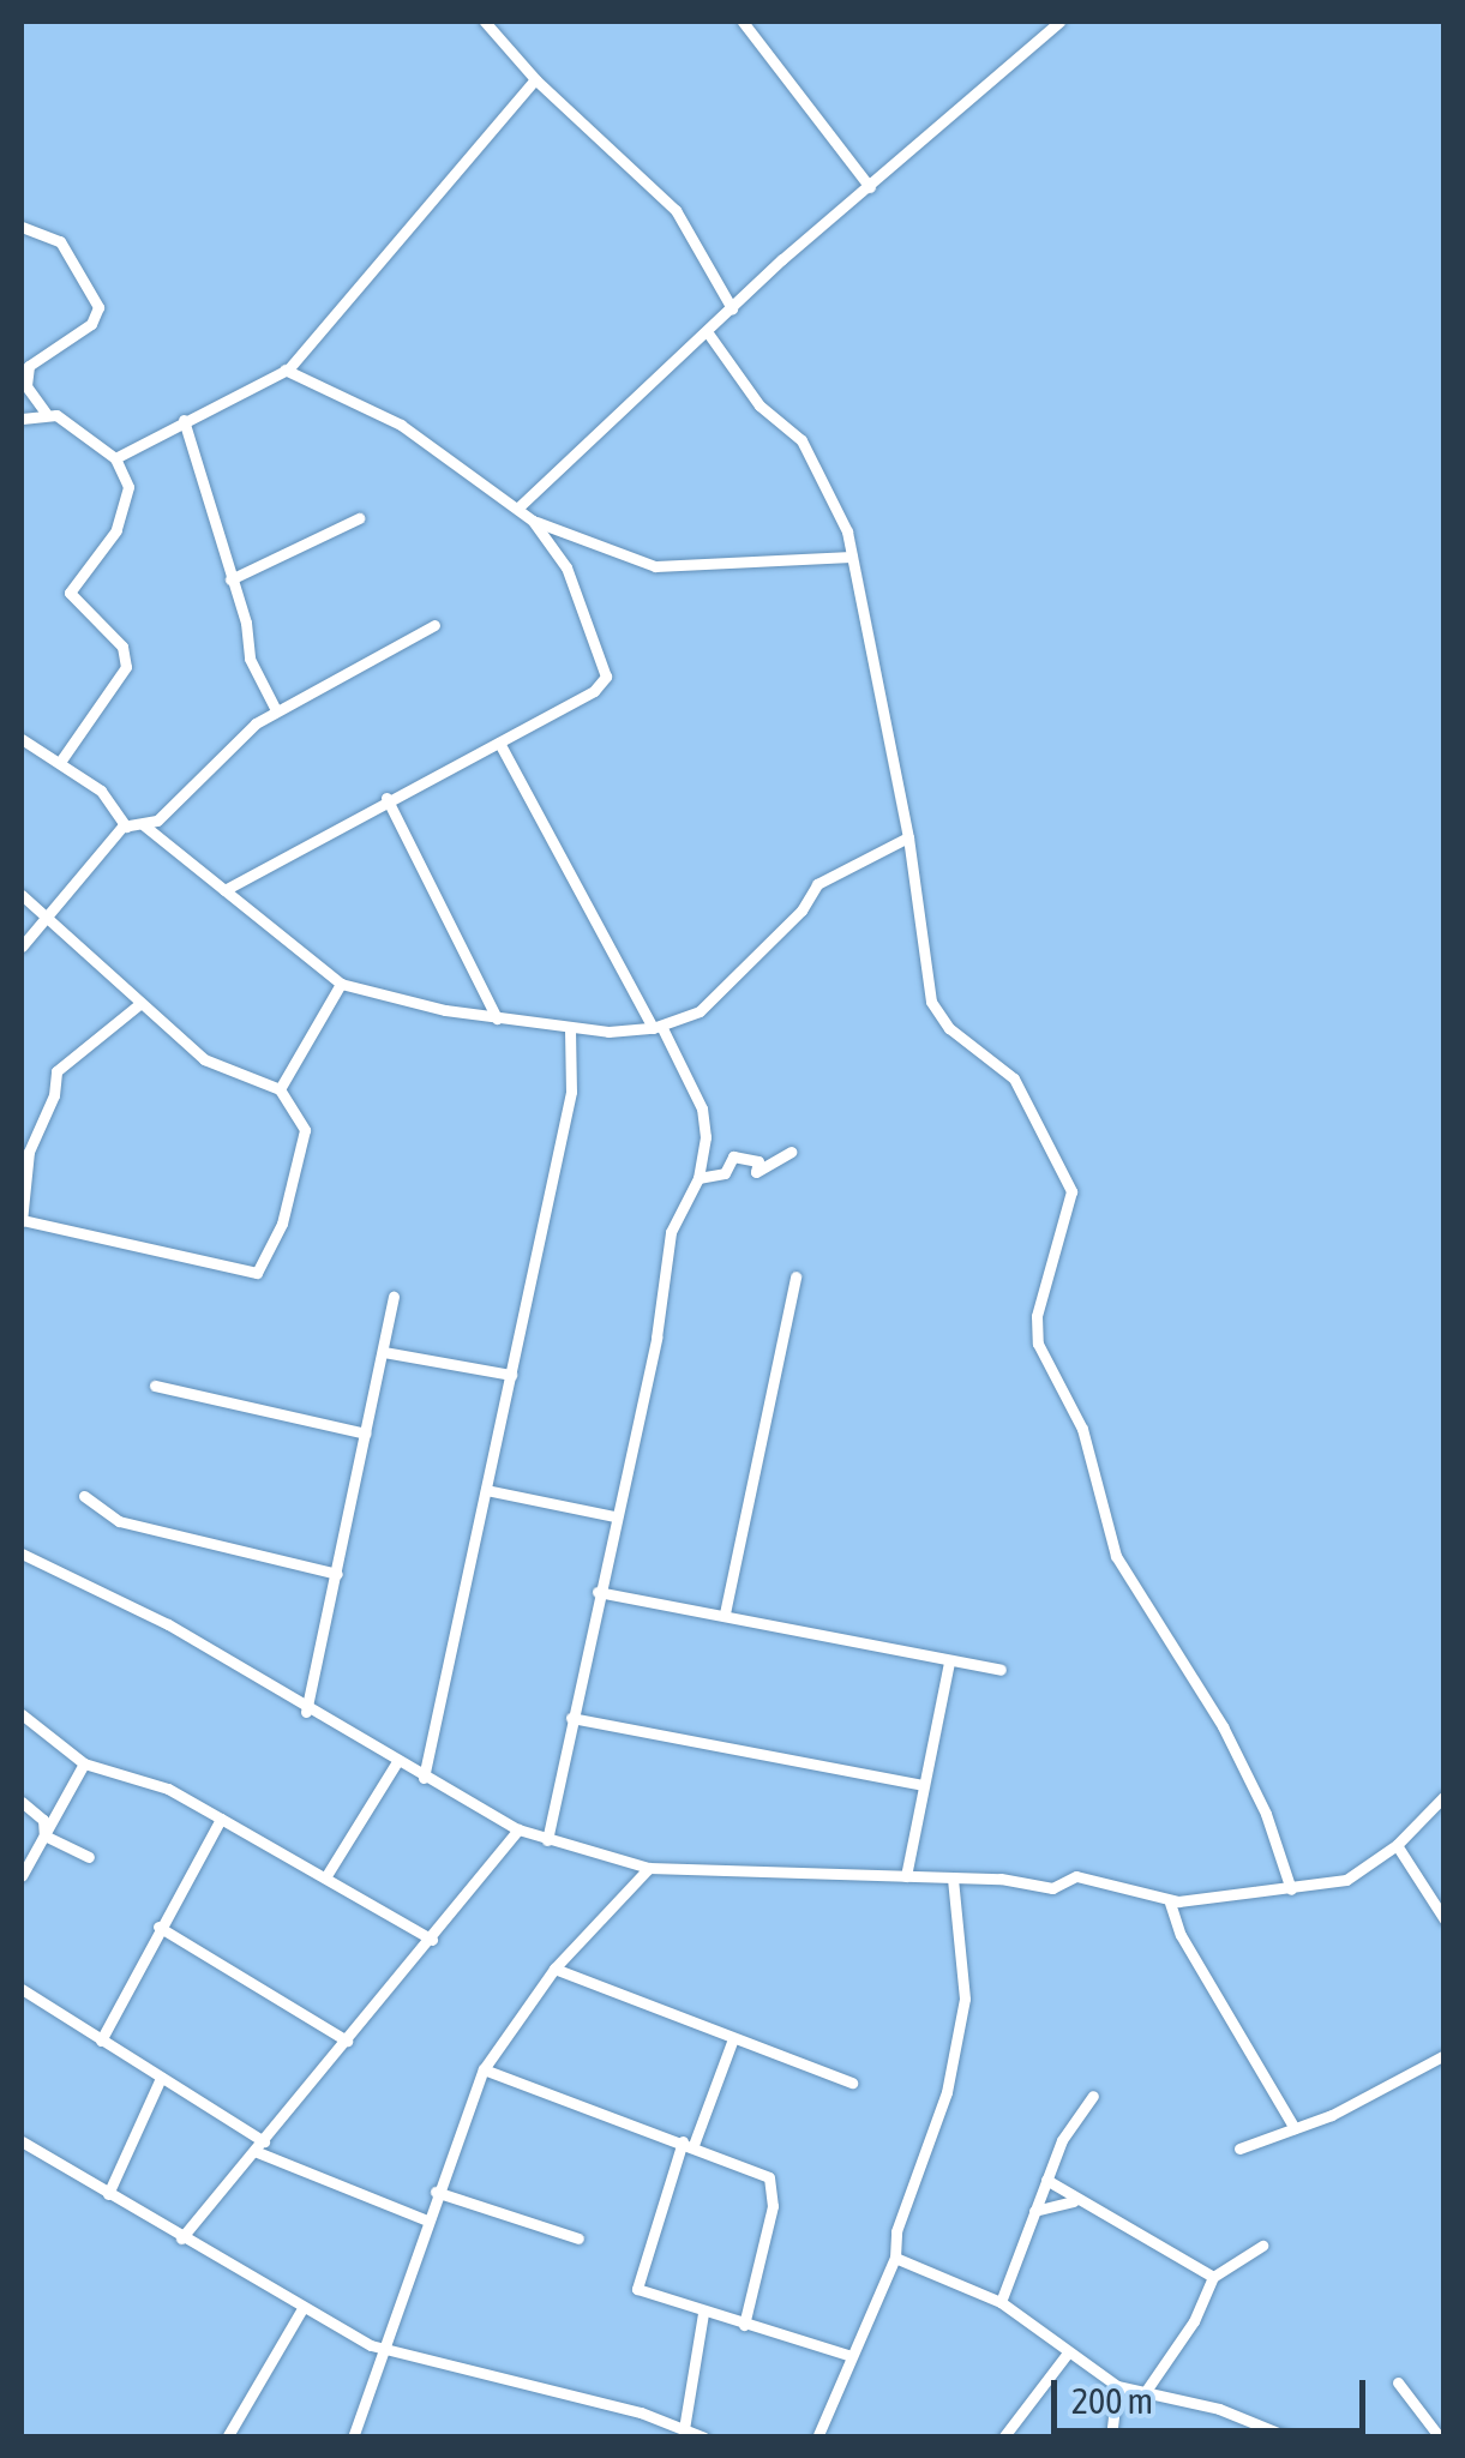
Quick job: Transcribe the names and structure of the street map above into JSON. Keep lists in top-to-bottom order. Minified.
{"scale_bar":"200 m"}
